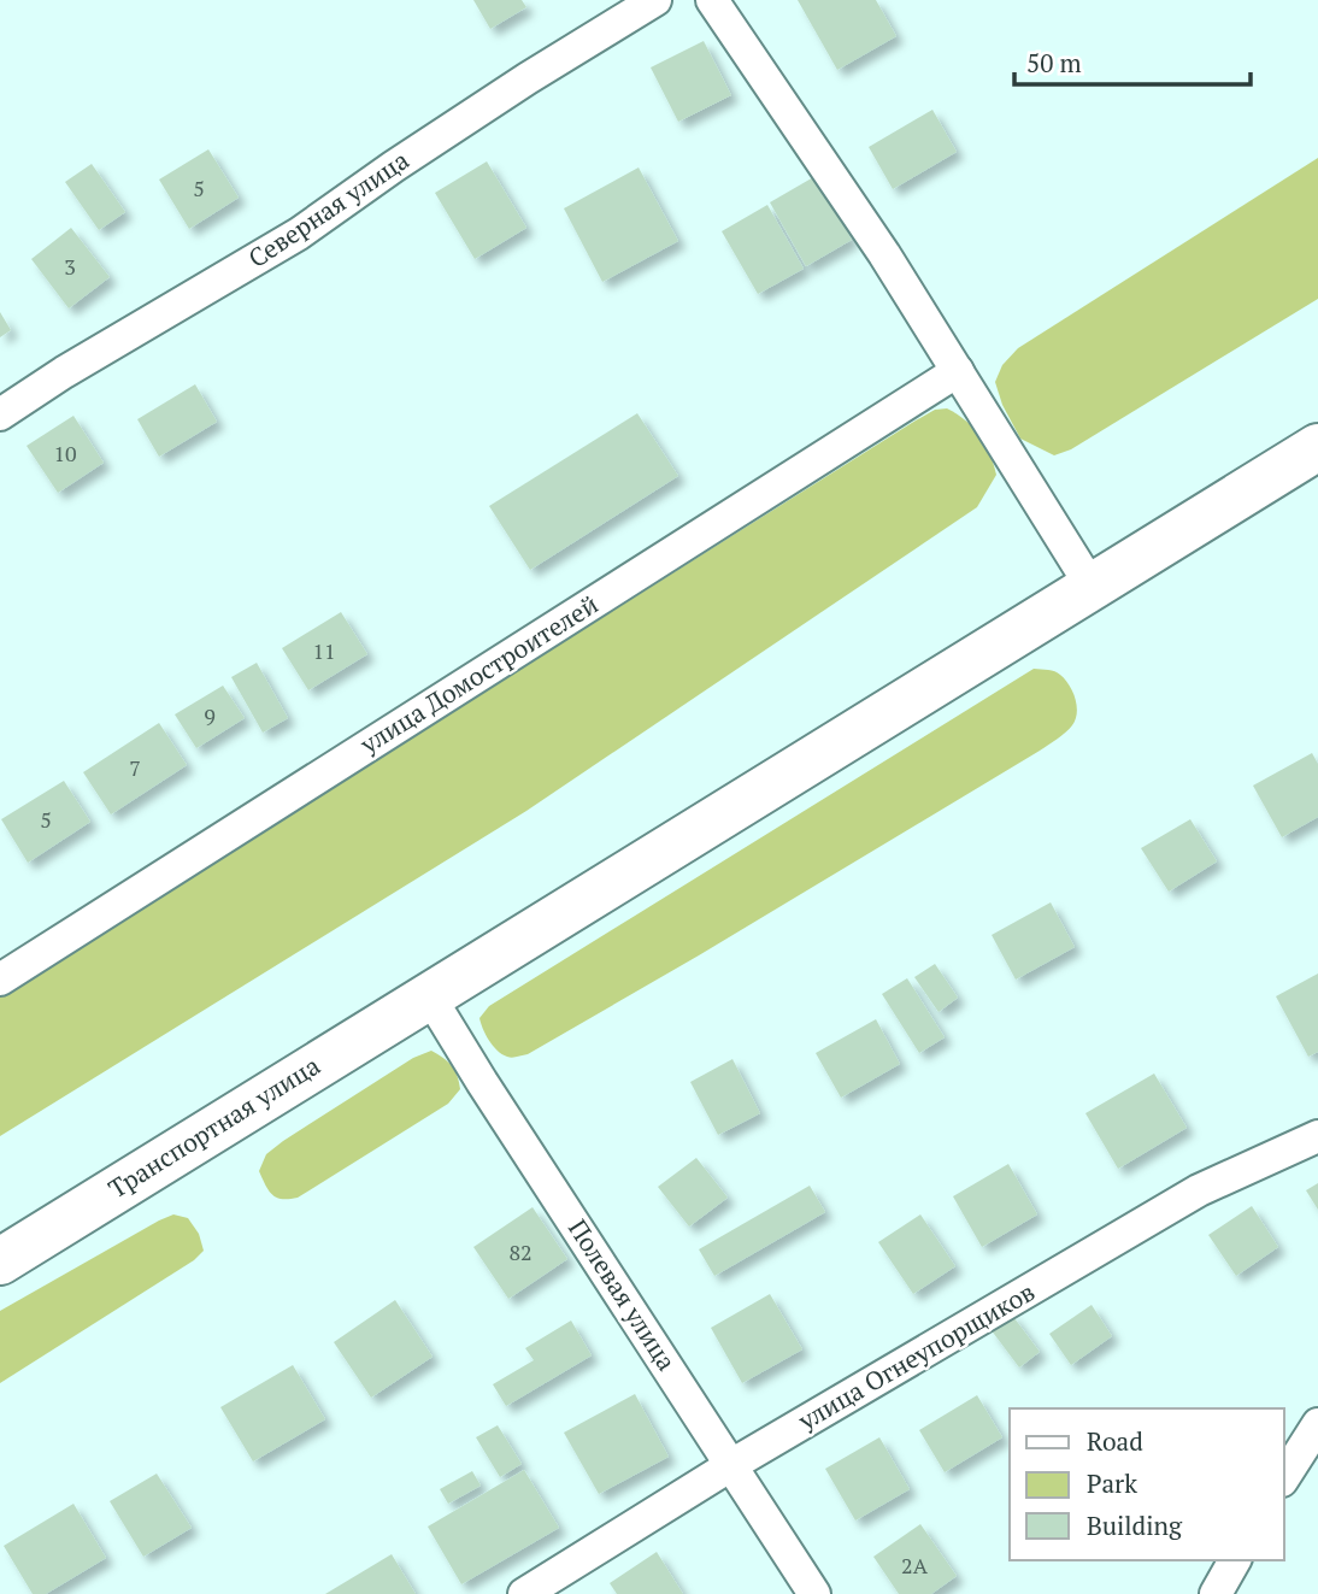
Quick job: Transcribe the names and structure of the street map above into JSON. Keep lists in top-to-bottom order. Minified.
{"streets":{"main road":["Транспортная улица"],"street":["Северная улица","улица Домостроителей","Полевая улица","улица Огнеупорщиков"]},"crossings":[["Транспортная улица","Полевая улица"],["Полевая улица","улица Огнеупорщиков"]],"house_numbers":["5","3","10","11","9","7","5","82","2А"],"legend":["Road","Park","Building"],"scale_bar":"50 m"}
